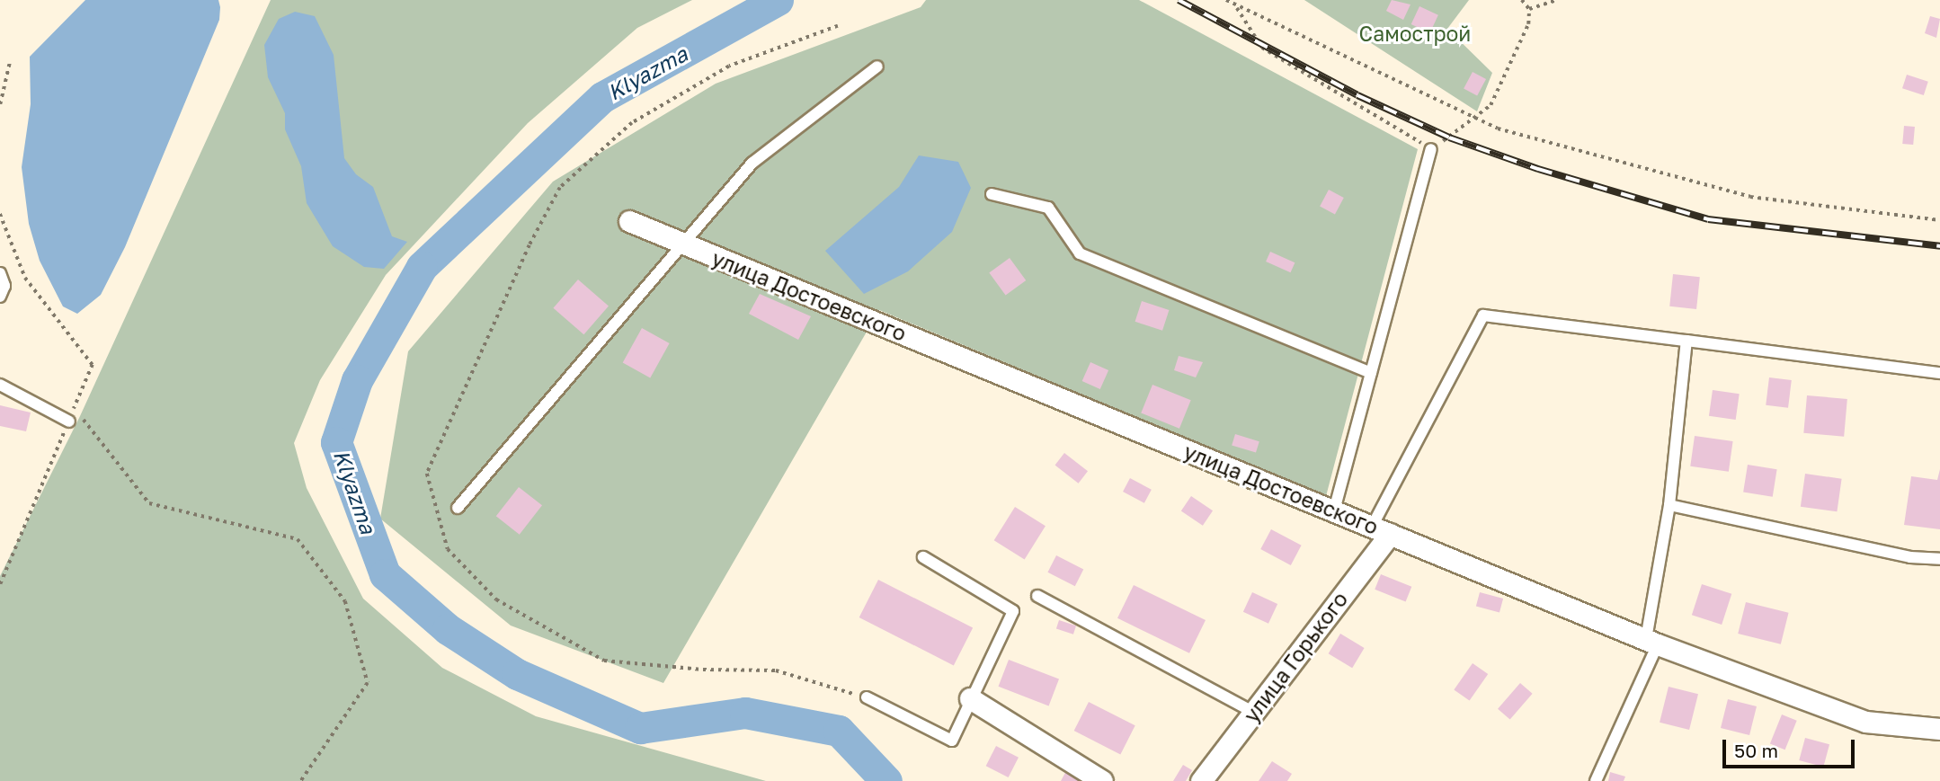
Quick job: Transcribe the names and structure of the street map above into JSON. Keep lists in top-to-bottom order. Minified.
{"streets":{"street":["улица Достоевского","улица Горького"]},"crossings":[["улица Достоевского","улица Горького"]],"water":["Klyazma"],"parks":["Самострой"],"scale_bar":"50 m"}
